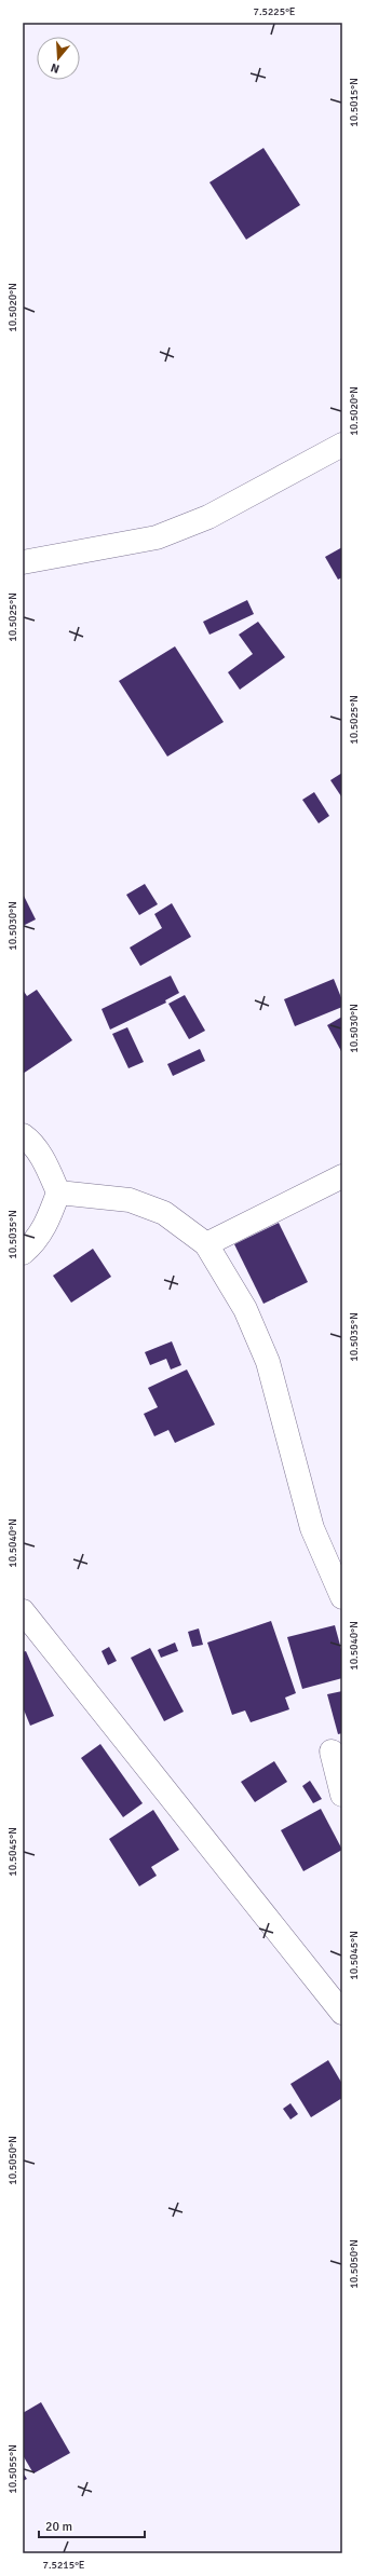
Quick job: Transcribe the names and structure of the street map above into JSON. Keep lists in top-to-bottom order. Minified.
{"scale_bar":"20 m","north":"bottom","coordinates":["7.5225°E","10.5015°N","10.5020°N","10.5025°N","10.5030°N","10.5035°N","10.5040°N","10.5045°N","10.5050°N","10.5055°N","7.5215°E"]}
